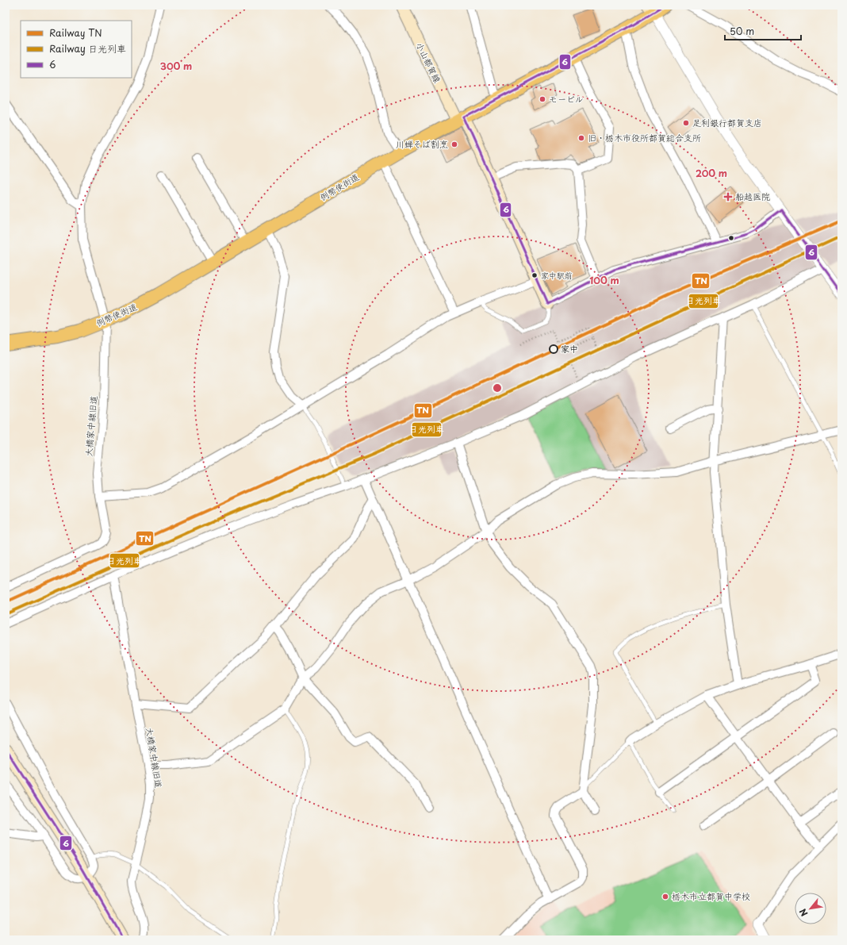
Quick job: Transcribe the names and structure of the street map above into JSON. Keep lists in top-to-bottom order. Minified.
{"streets":{"main road":["小山都賀線","例幣使街道"],"street":["大橋家中線旧道"]},"crossings":[["小山都賀線","例幣使街道"],["例幣使街道","大橋家中線旧道"]],"places":{"other":["モービル","足利銀行都賀支店","旧・栃木市役所都賀総合支所","川蝉そば割烹","家中駅前","家中","栃木市立都賀中学校"],"health":["船越医院"]},"lines":["transit line 6","rail line TN","rail line 日光列車"],"legend":["Railway TN","Railway 日光列車","6"],"scale_bar":"50 m","north":"bottom left","rings":["300 m","200 m","100 m"]}
